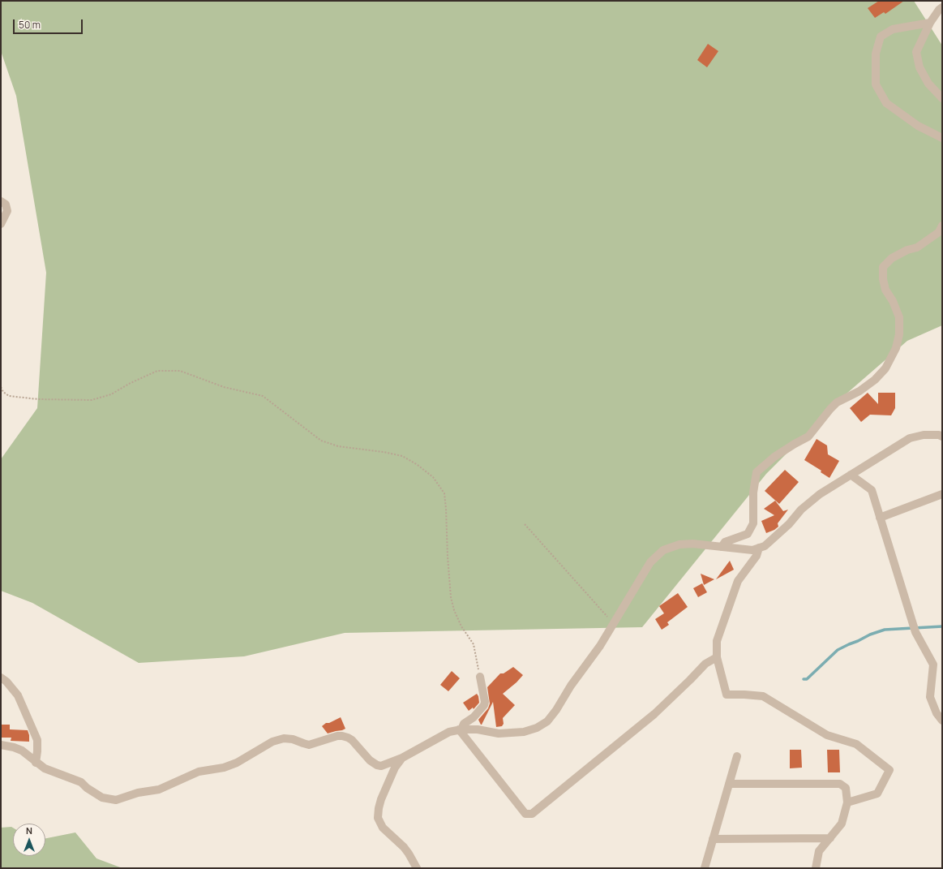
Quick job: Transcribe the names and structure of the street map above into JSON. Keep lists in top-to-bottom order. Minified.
{"scale_bar":"50 m","north":"top"}
